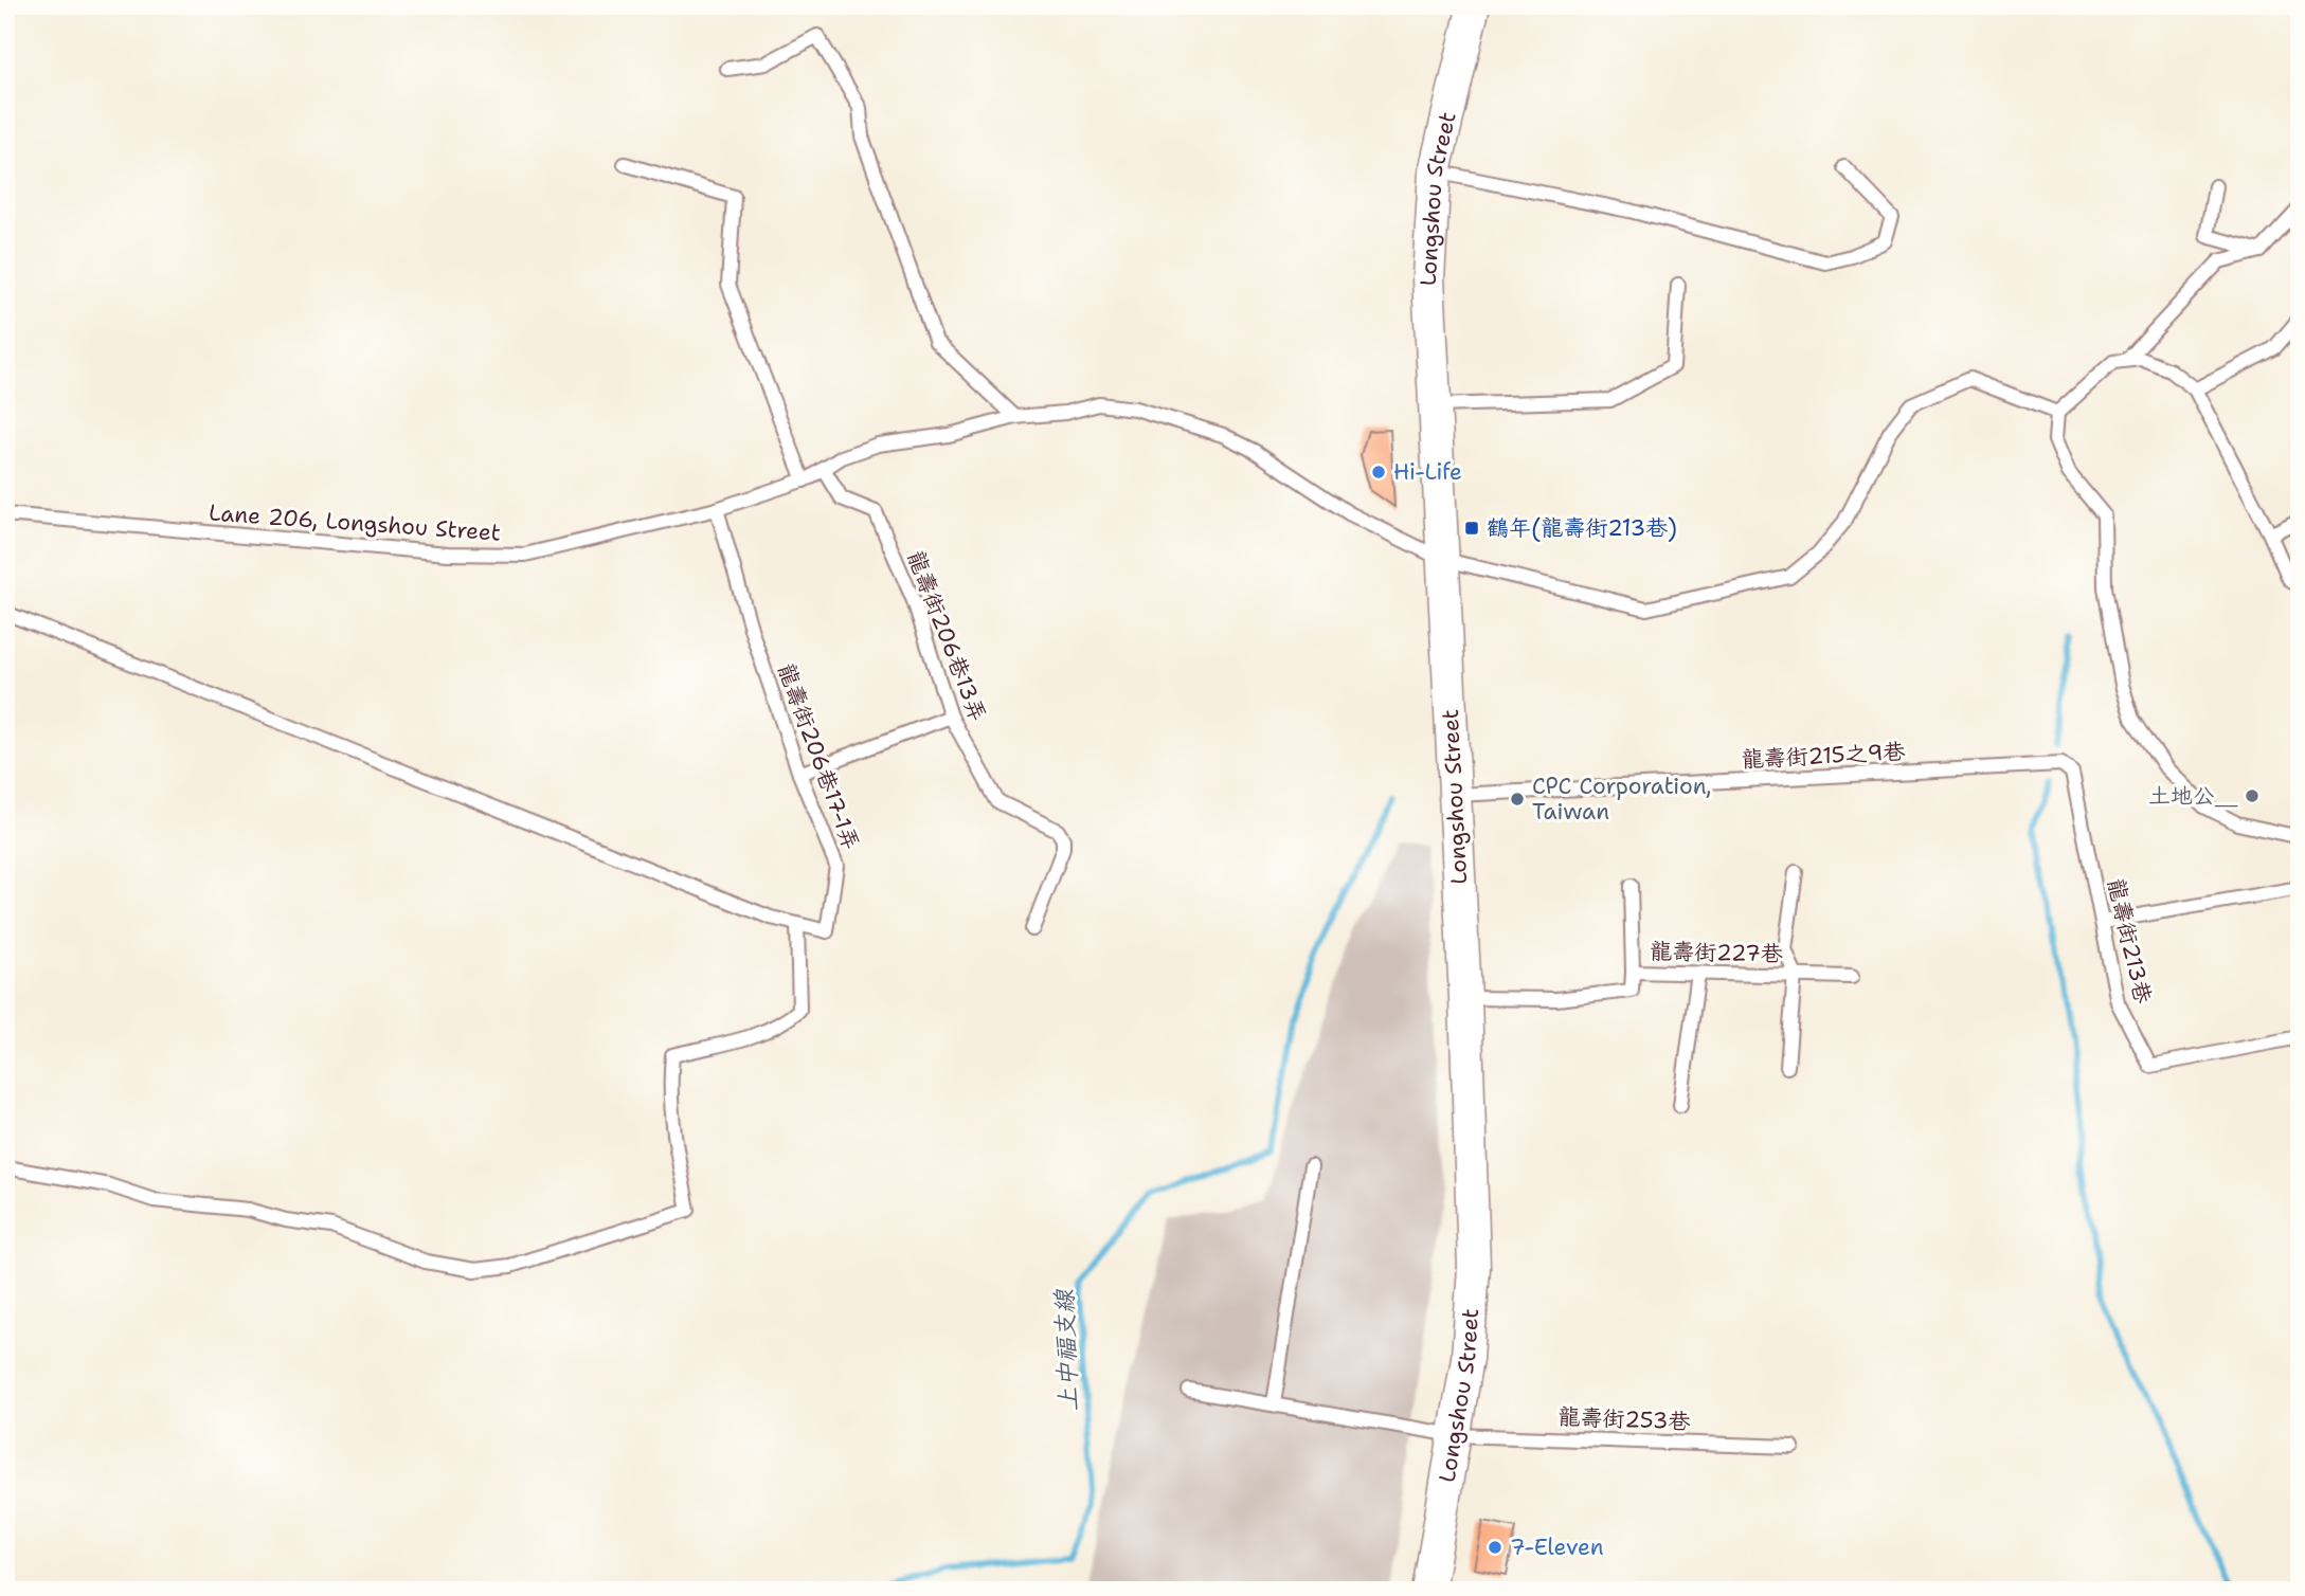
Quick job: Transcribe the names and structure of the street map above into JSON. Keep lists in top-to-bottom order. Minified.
{"streets":{"street":["Longshou Street"],"lane":["Lane 206, Longshou Street","龍壽街206巷13弄","龍壽街215之9巷","龍壽街206巷17-1弄","龍壽街213巷","龍壽街227巷","龍壽街253巷"]},"crossings":[["Longshou Street","Lane 206, Longshou Street"],["Longshou Street","龍壽街215之9巷"],["Longshou Street","龍壽街227巷"],["Longshou Street","龍壽街253巷"],["Lane 206, Longshou Street","龍壽街206巷13弄"],["Lane 206, Longshou Street","龍壽街206巷17-1弄"],["龍壽街215之9巷","龍壽街213巷"]],"water":["上中福支線"],"places":{"other":["Hi-Life","土地公＿","CPC Corporation, Taiwan","7-Eleven"],"transit":["鶴年(龍壽街213巷)"]}}
